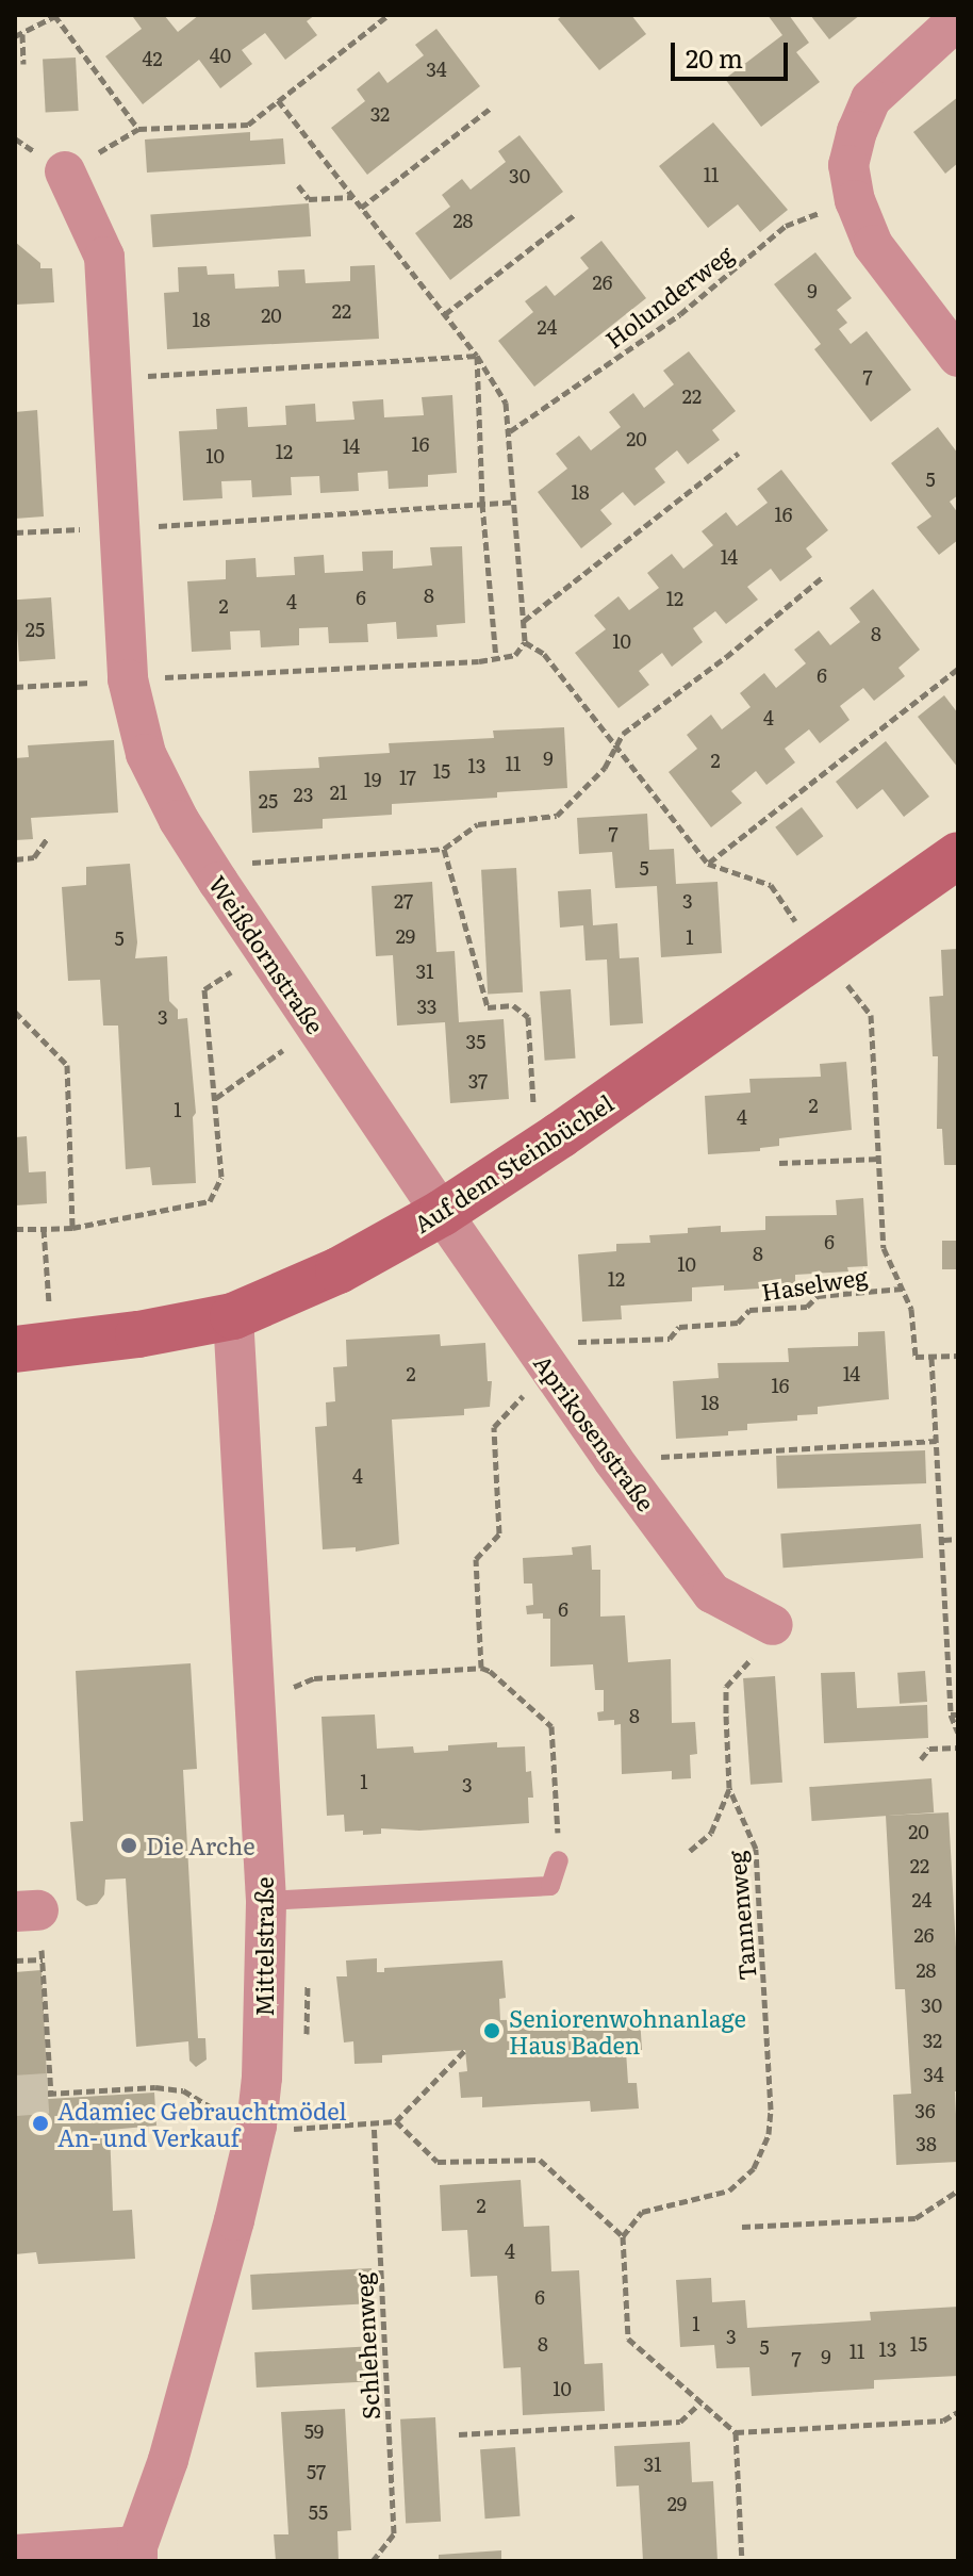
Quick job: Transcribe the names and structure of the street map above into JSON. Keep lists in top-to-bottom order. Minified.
{"streets":{"street":["Weißdornstraße","Auf dem Steinbüchel","Aprikosenstraße","Mittelstraße"],"path":["Holunderweg","Haselweg","Tannenweg","Schlehenweg"]},"crossings":[["Weißdornstraße","Auf dem Steinbüchel"],["Weißdornstraße","Aprikosenstraße"],["Auf dem Steinbüchel","Haselweg"],["Auf dem Steinbüchel","Aprikosenstraße"],["Auf dem Steinbüchel","Mittelstraße"],["Haselweg","Aprikosenstraße"],["Aprikosenstraße","Tannenweg"]],"places":["Die Arche","Seniorenwohnanlage Haus Baden","Adamiec Gebrauchtmödel An- und Verkauf"],"house_numbers":["40","42","34","32","11","30","28","26","9","22","20","18","24","7","22","20","16","14","12","10","5","18","16","14","8","6","12","4","2","25","8","10","6","4","9","2","11","13","15","17","19","21","23","25","7","5","27","3","29","1","5","31","33","3","35","37","2","1","4","6","8","10","12","2","14","16","18","4","6","8","1","3","20","22","24","26","28","30","32","34","36","38","2","4","6","1","3","8","15","5","13","11","9","7","10","59","31","57","29","55"],"scale_bar":"20 m"}
